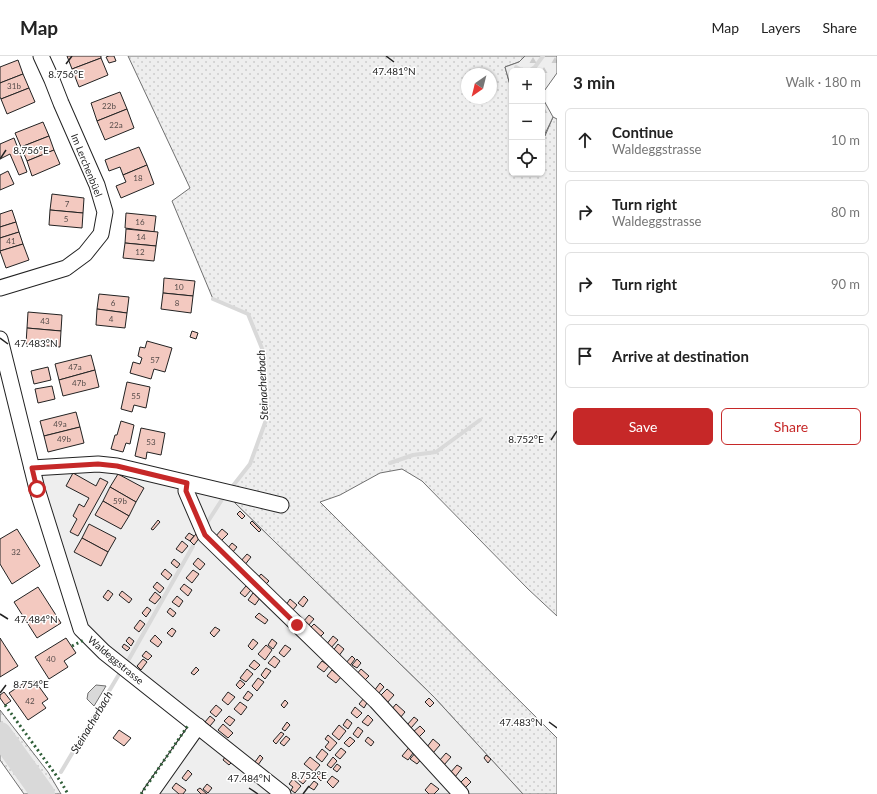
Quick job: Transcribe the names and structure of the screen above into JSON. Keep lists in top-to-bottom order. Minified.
{"streets":{"street":["Im Lerchenbüel","Waldeggstrasse"]},"water":["Steinacherbach"],"house_numbers":["31b","22b","22a","18","7","5","16","14","41","12","10","6","8","4","43","57","47a","47b","55","49a","49b","53","59b","32","40","42"],"north":"bottom left","page":{"header":"Map","nav":["Map","Layers","Share"],"heading":["3 min","Walk · 180 m"],"map_buttons":["+","−"],"list":[["Continue","Waldeggstrasse","10 m"],["Turn right","Waldeggstrasse","80 m"],["Turn right","90 m"],"Arrive at destination"],"buttons":["Save","Share"]},"coordinates":["47.481°N","8.756°E","47.483°N","8.752°E","47.484°N","8.754°E"]}
